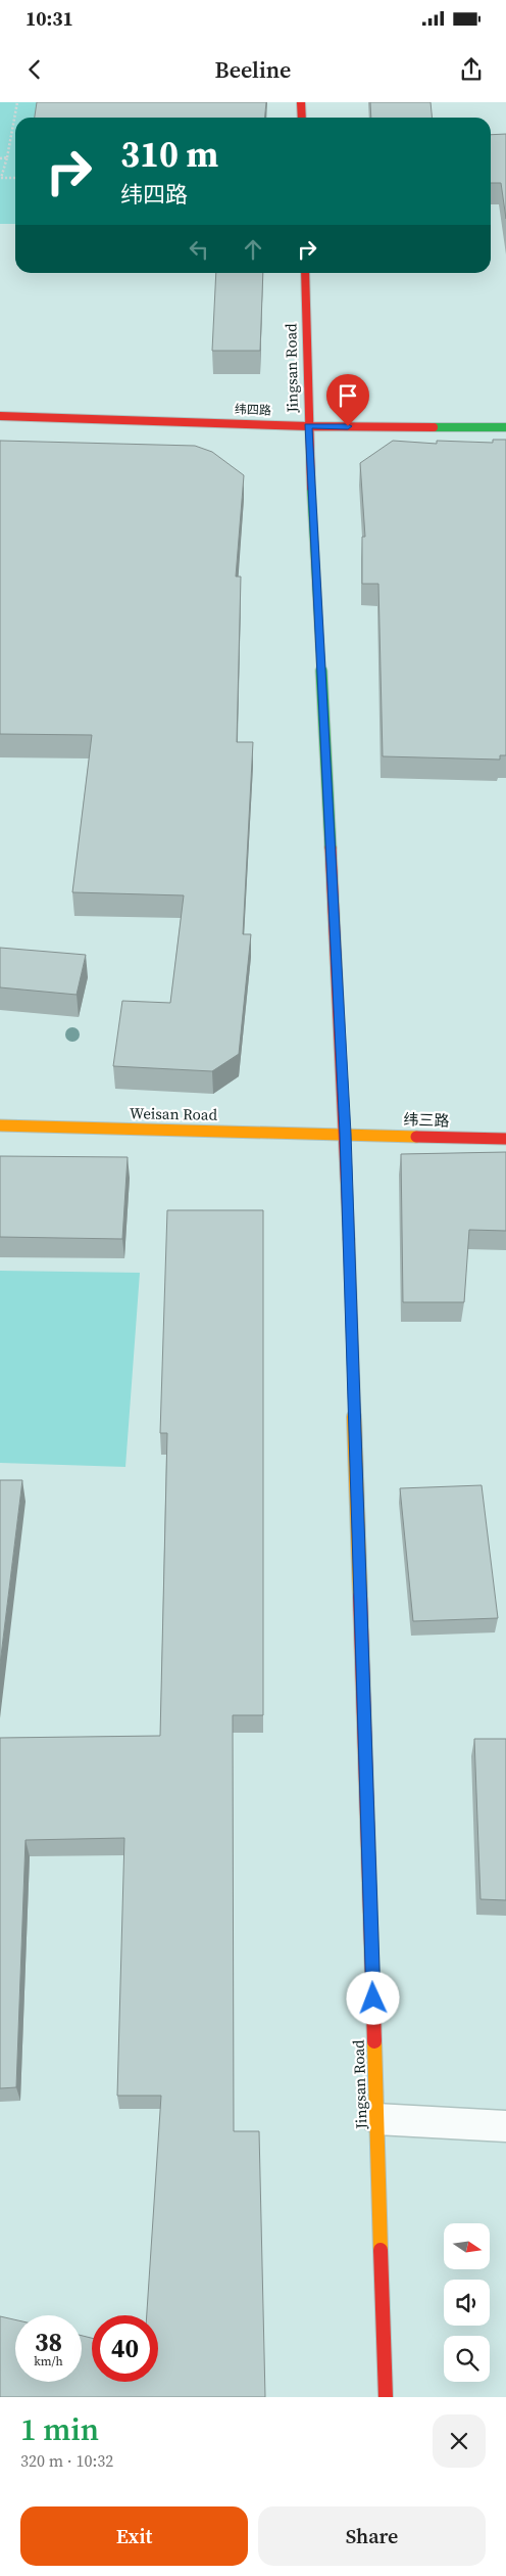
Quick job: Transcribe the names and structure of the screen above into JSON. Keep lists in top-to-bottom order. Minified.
{"streets":{"street":["Jingsan Road","纬四路","Weisan Road","纬三路"]},"crossings":[["Jingsan Road","纬四路"],["Jingsan Road","Weisan Road"],["Jingsan Road","纬三路"],["Weisan Road","纬三路"]],"north":"right","page":{"status":"10:31","header":"Beeline","turn":["310 m","纬四路"],"speed":"38 km/h","limit":"40","heading":["1 min","320 m · 10:32"],"buttons":["Exit","Share"]}}
